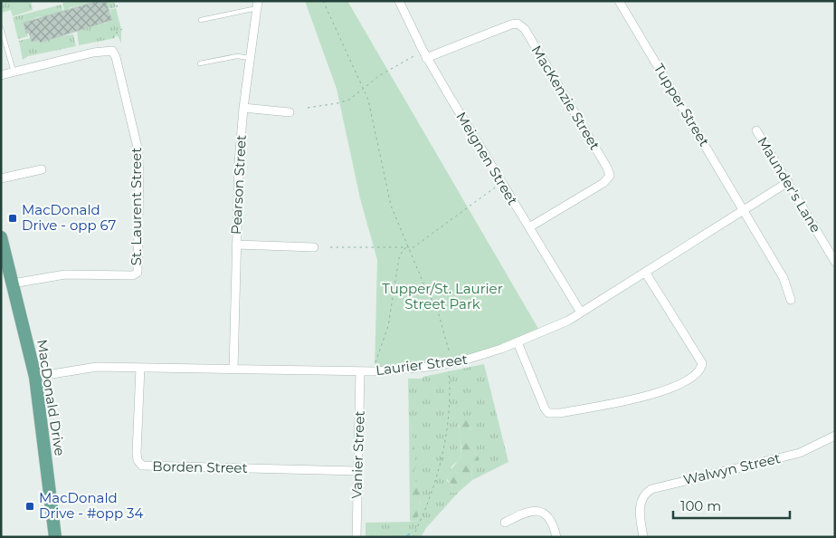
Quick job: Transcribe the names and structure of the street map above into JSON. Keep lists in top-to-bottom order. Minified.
{"streets":{"main road":["MacDonald Drive"],"street":["MacKenzie Street","Tupper Street","Meignen Street","Pearson Street","Maunder's Lane","St. Laurent Street","Laurier Street","Vanier Street","Borden Street","Walwyn Street"]},"crossings":[["MacKenzie Street","Meignen Street"],["Tupper Street","Laurier Street"],["Meignen Street","Laurier Street"],["Pearson Street","Laurier Street"],["Maunder's Lane","Laurier Street"],["St. Laurent Street","MacDonald Drive"],["Laurier Street","MacDonald Drive"],["Laurier Street","Vanier Street"],["Laurier Street","Borden Street"],["Vanier Street","Borden Street"]],"parks":["Tupper/St. Laurier Street Park"],"places":{"transit":["MacDonald Drive - opp 67","MacDonald Drive - #opp 34"]},"scale_bar":"100 m"}
